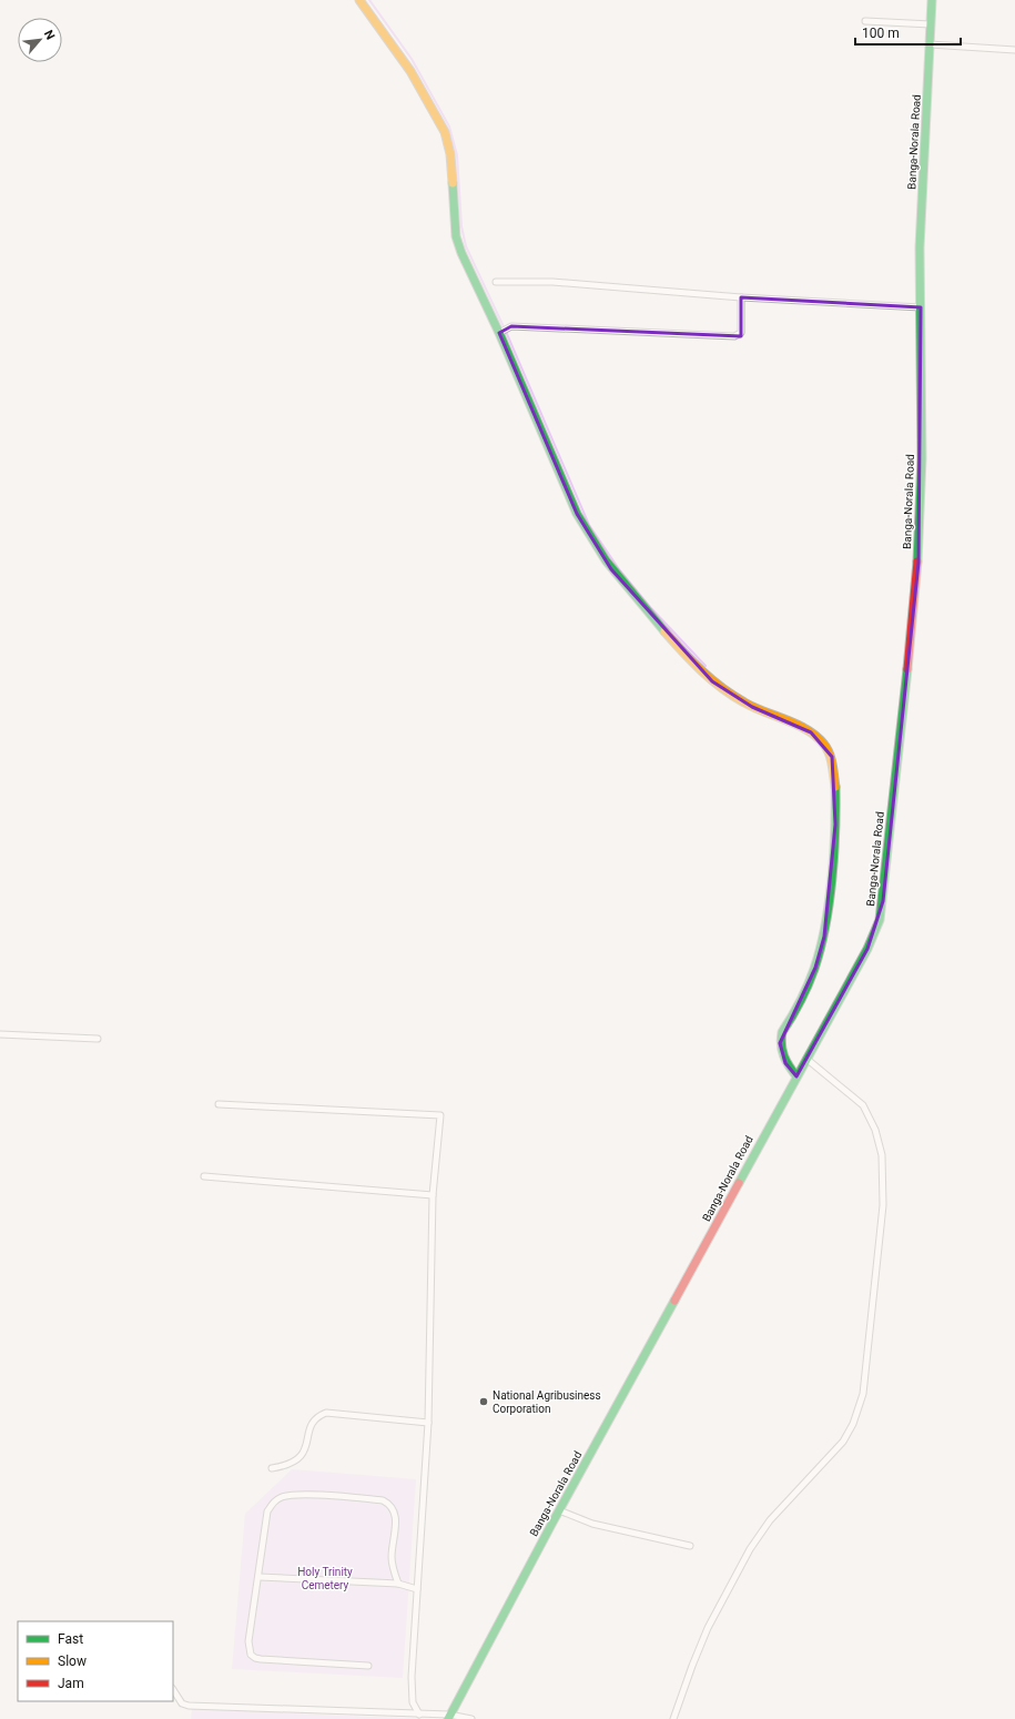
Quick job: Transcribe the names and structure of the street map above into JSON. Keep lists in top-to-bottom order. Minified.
{"streets":{"main road":["Banga-Norala Road"]},"parks":["Holy Trinity Cemetery"],"places":["National Agribusiness Corporation"],"legend":["Fast","Slow","Jam"],"scale_bar":"100 m","north":"top right"}
